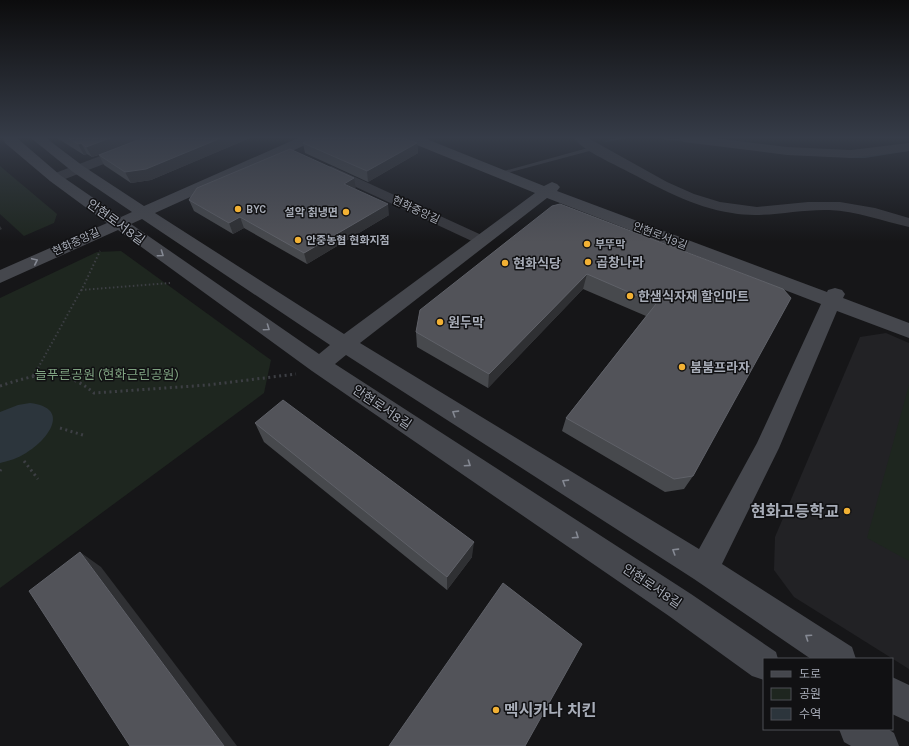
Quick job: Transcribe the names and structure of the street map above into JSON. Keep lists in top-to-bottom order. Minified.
{"streets":{"street":["현화중앙길","안현로서8길","안현로서9길"]},"crossings":[["현화중앙길","안현로서8길"]],"parks":["늘푸른공원 (현화근린공원)"],"places":["BYC","설악 칡냉면","안중농협 현화지점","부뚜막","곱창나라","현화식당","한샘식자재 할인마트","원두막","붐붐프라자","현화고등학교","멕시카나 치킨"],"legend":["도로","공원","수역"]}
